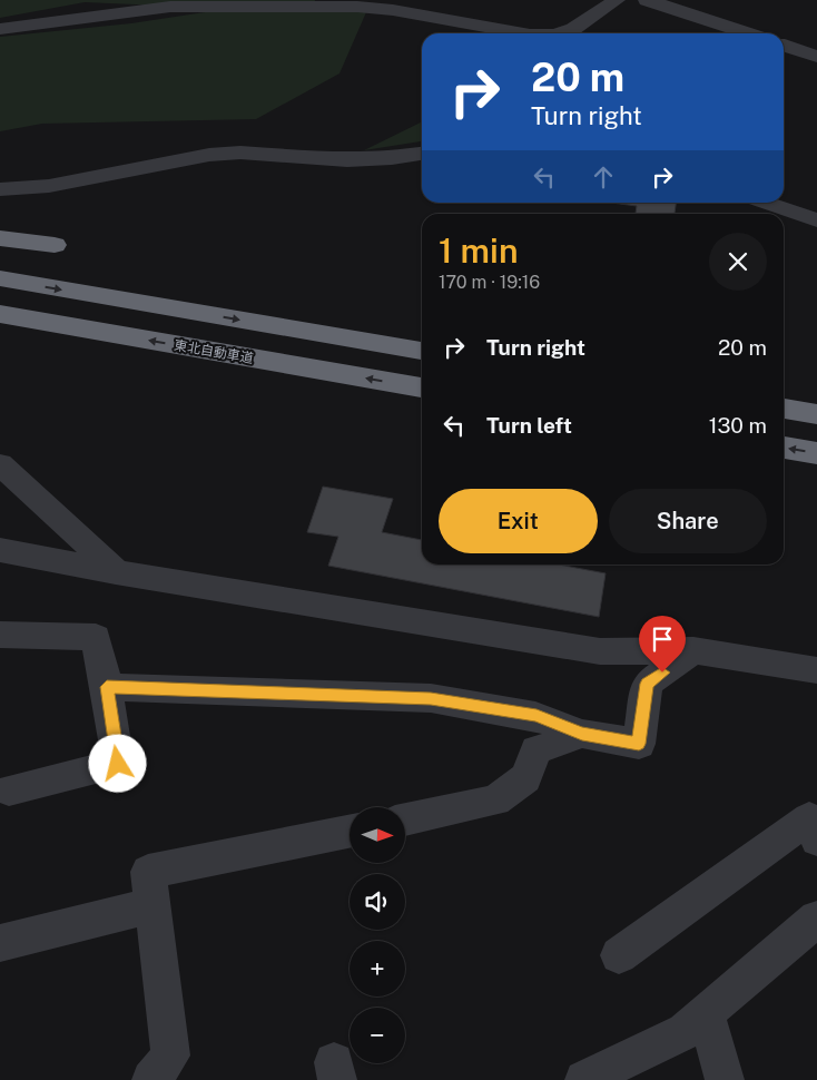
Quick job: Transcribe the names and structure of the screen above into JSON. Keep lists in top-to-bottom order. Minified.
{"streets":{"highway":["東北自動車道"]},"north":"right","page":{"turn":["20 m","Turn right"],"heading":["1 min","170 m · 19:16"],"list":[{"name":"Turn right","value":"20 m"},{"name":"Turn left","value":"130 m"}],"buttons":["Exit","Share"],"map_buttons":["+","−"]}}
